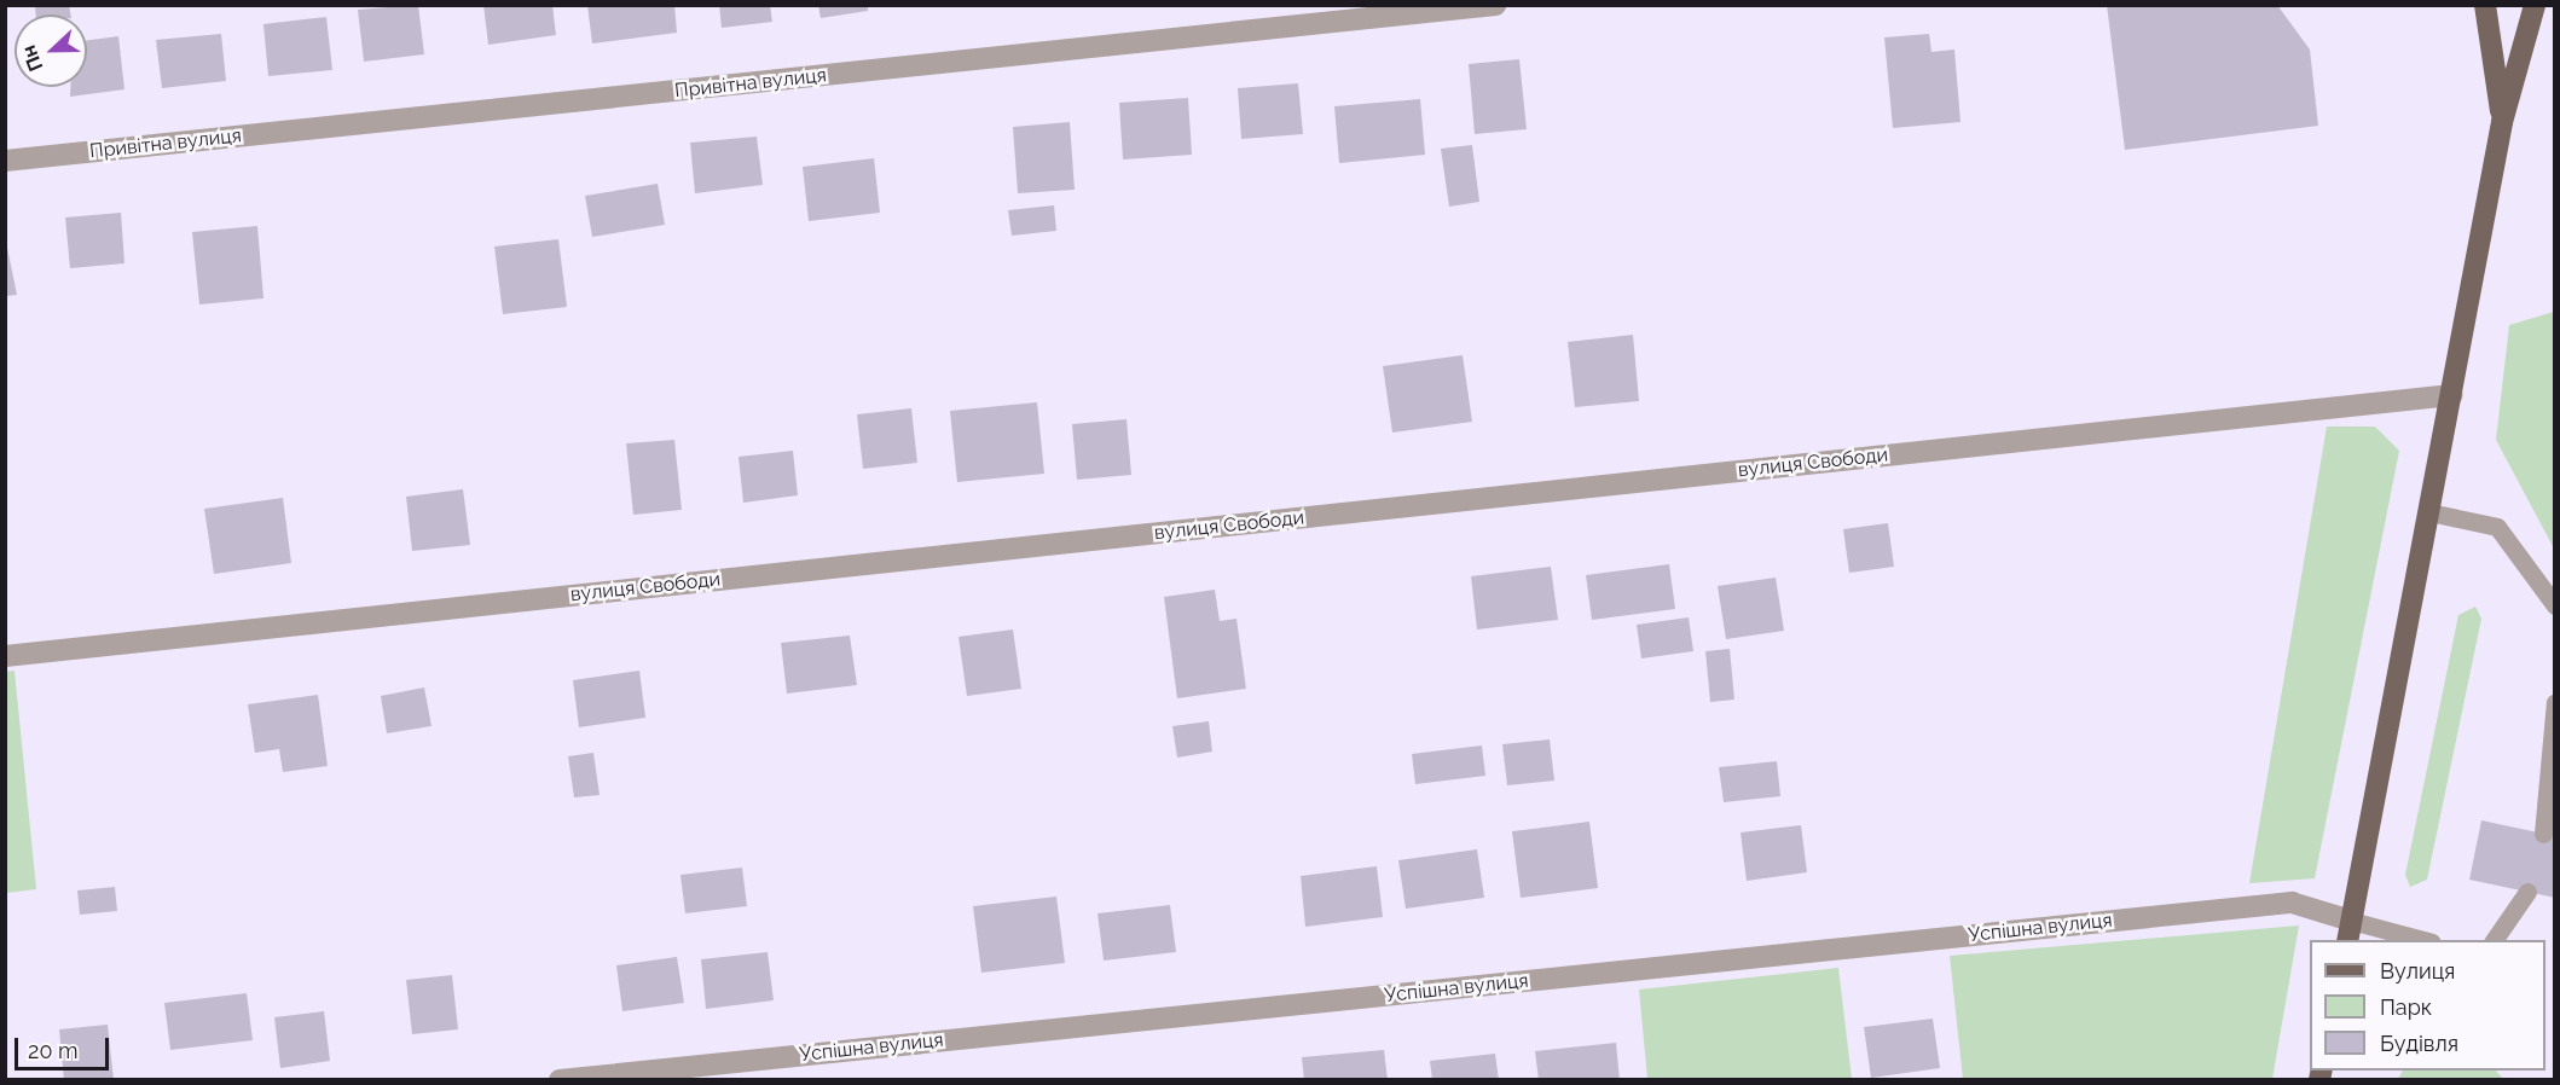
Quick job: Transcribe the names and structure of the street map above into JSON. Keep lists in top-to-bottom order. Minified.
{"streets":{"street":["Привітна вулиця","вулиця Свободи","Успішна вулиця"]},"legend":["Вулиця","Парк","Будівля"],"scale_bar":"20 m","north":"left"}
